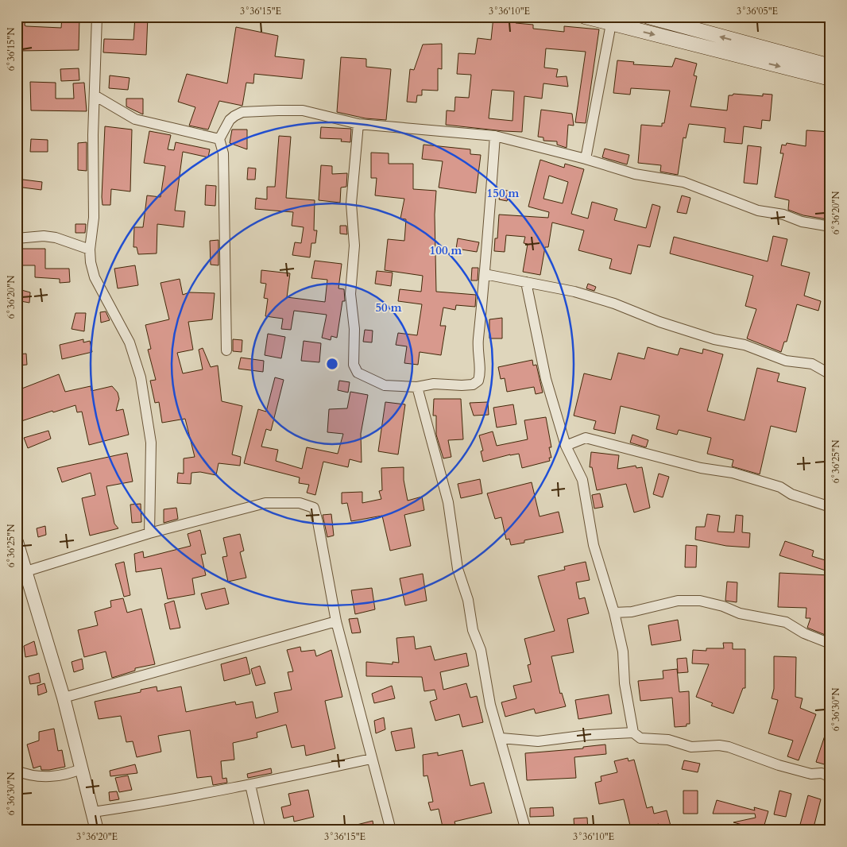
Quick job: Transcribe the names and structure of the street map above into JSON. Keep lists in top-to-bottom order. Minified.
{"coordinates":["3°36'15\"E","3°36'10\"E","3°36'05\"E","6°36'15\"N","6°36'20\"N","6°36'25\"N","6°36'30\"N","3°36'20\"E"],"rings":["150 m","100 m","50 m"]}
